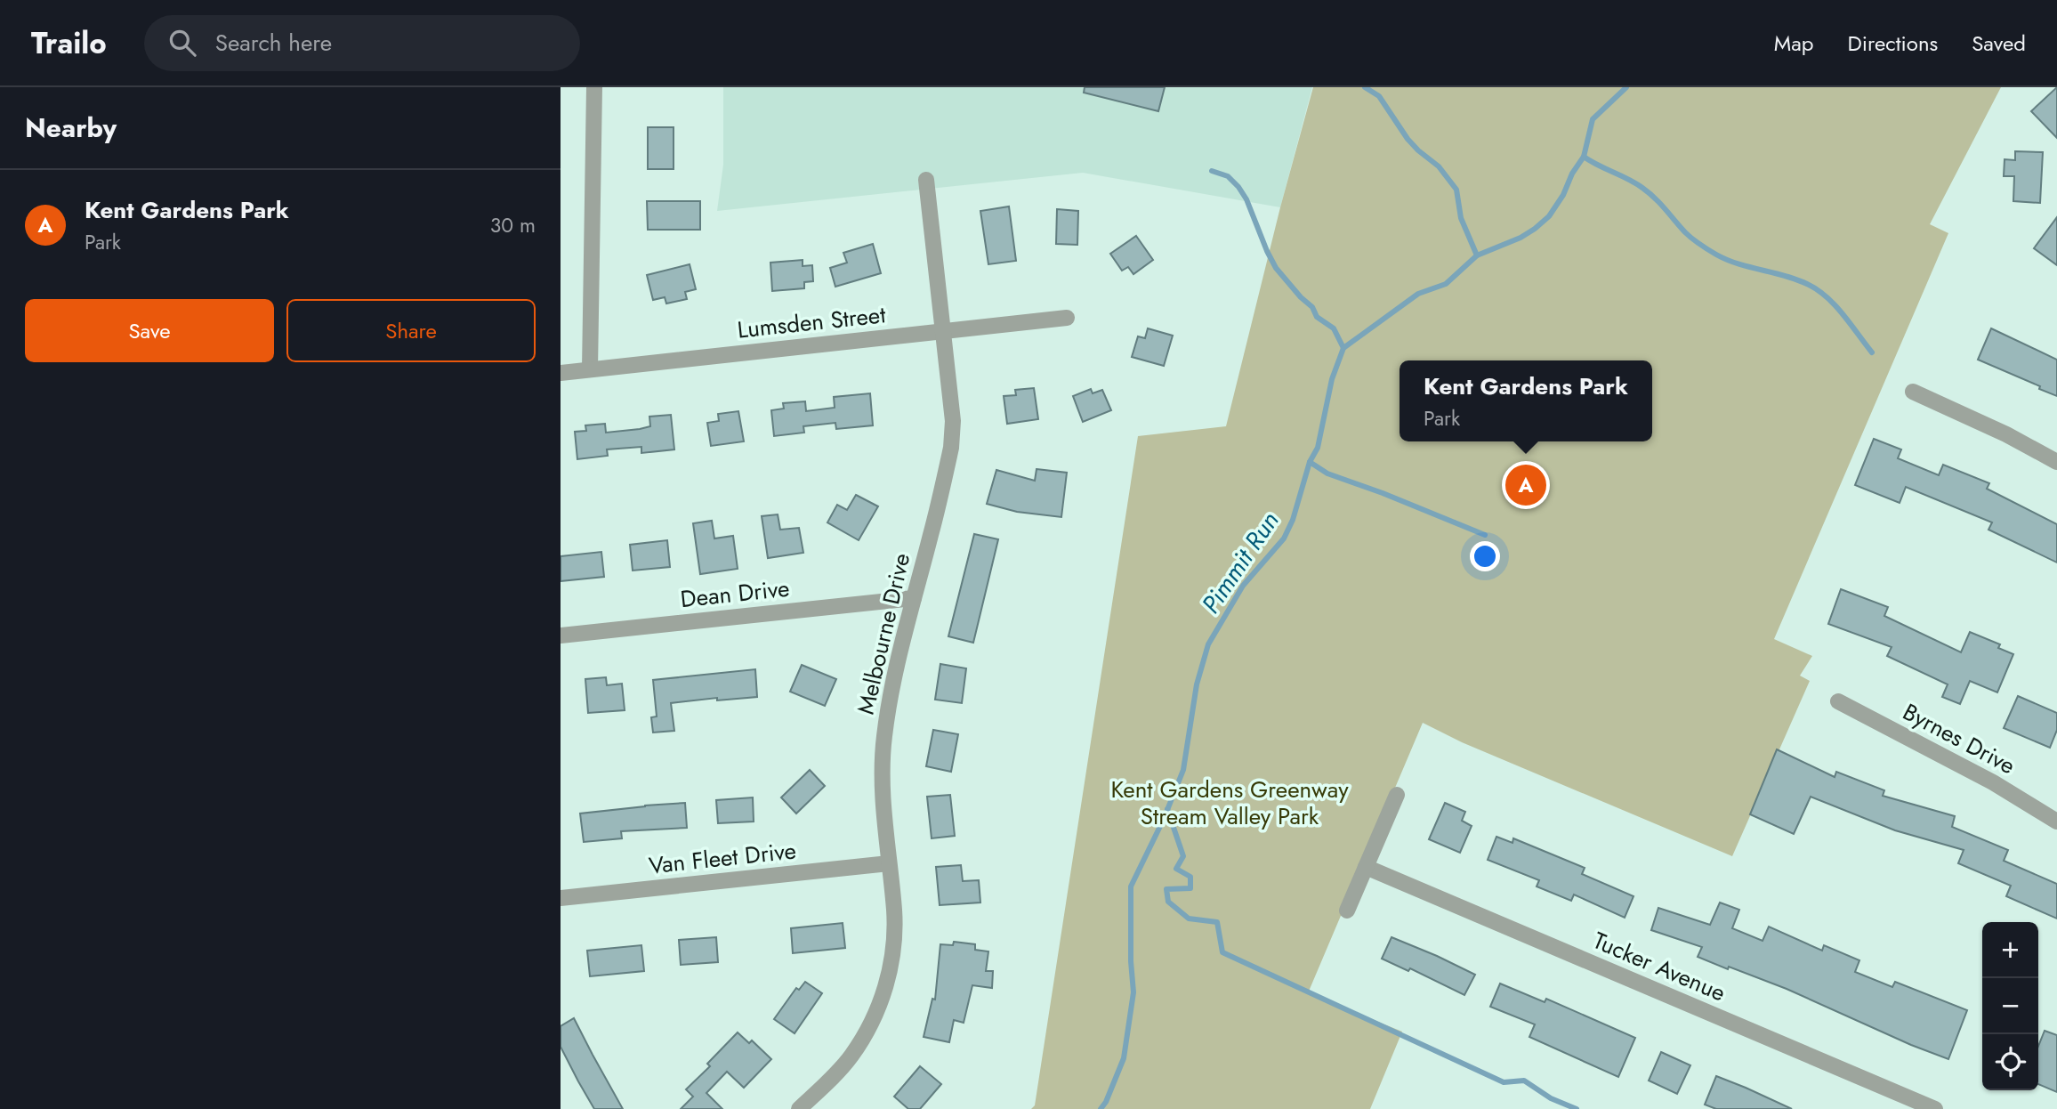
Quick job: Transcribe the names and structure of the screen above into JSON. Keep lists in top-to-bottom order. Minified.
{"streets":{"street":["Lumsden Street","Dean Drive","Melbourne Drive","Byrnes Drive","Van Fleet Drive","Tucker Avenue"]},"crossings":[["Lumsden Street","Melbourne Drive"],["Dean Drive","Melbourne Drive"],["Melbourne Drive","Van Fleet Drive"]],"water":["Pimmit Run"],"parks":["Kent Gardens Greenway Stream Valley Park"],"page":{"header":"Trailo","search":"Search here","nav":["Map","Directions","Saved"],"heading":"Nearby","list":[{"mark":"A","name":"Kent Gardens Park","note":"Park","value":"30 m"}],"buttons":["Save","Share"],"popup":["Kent Gardens Park","Park"],"pins":"A","map_buttons":["+","−"]}}
